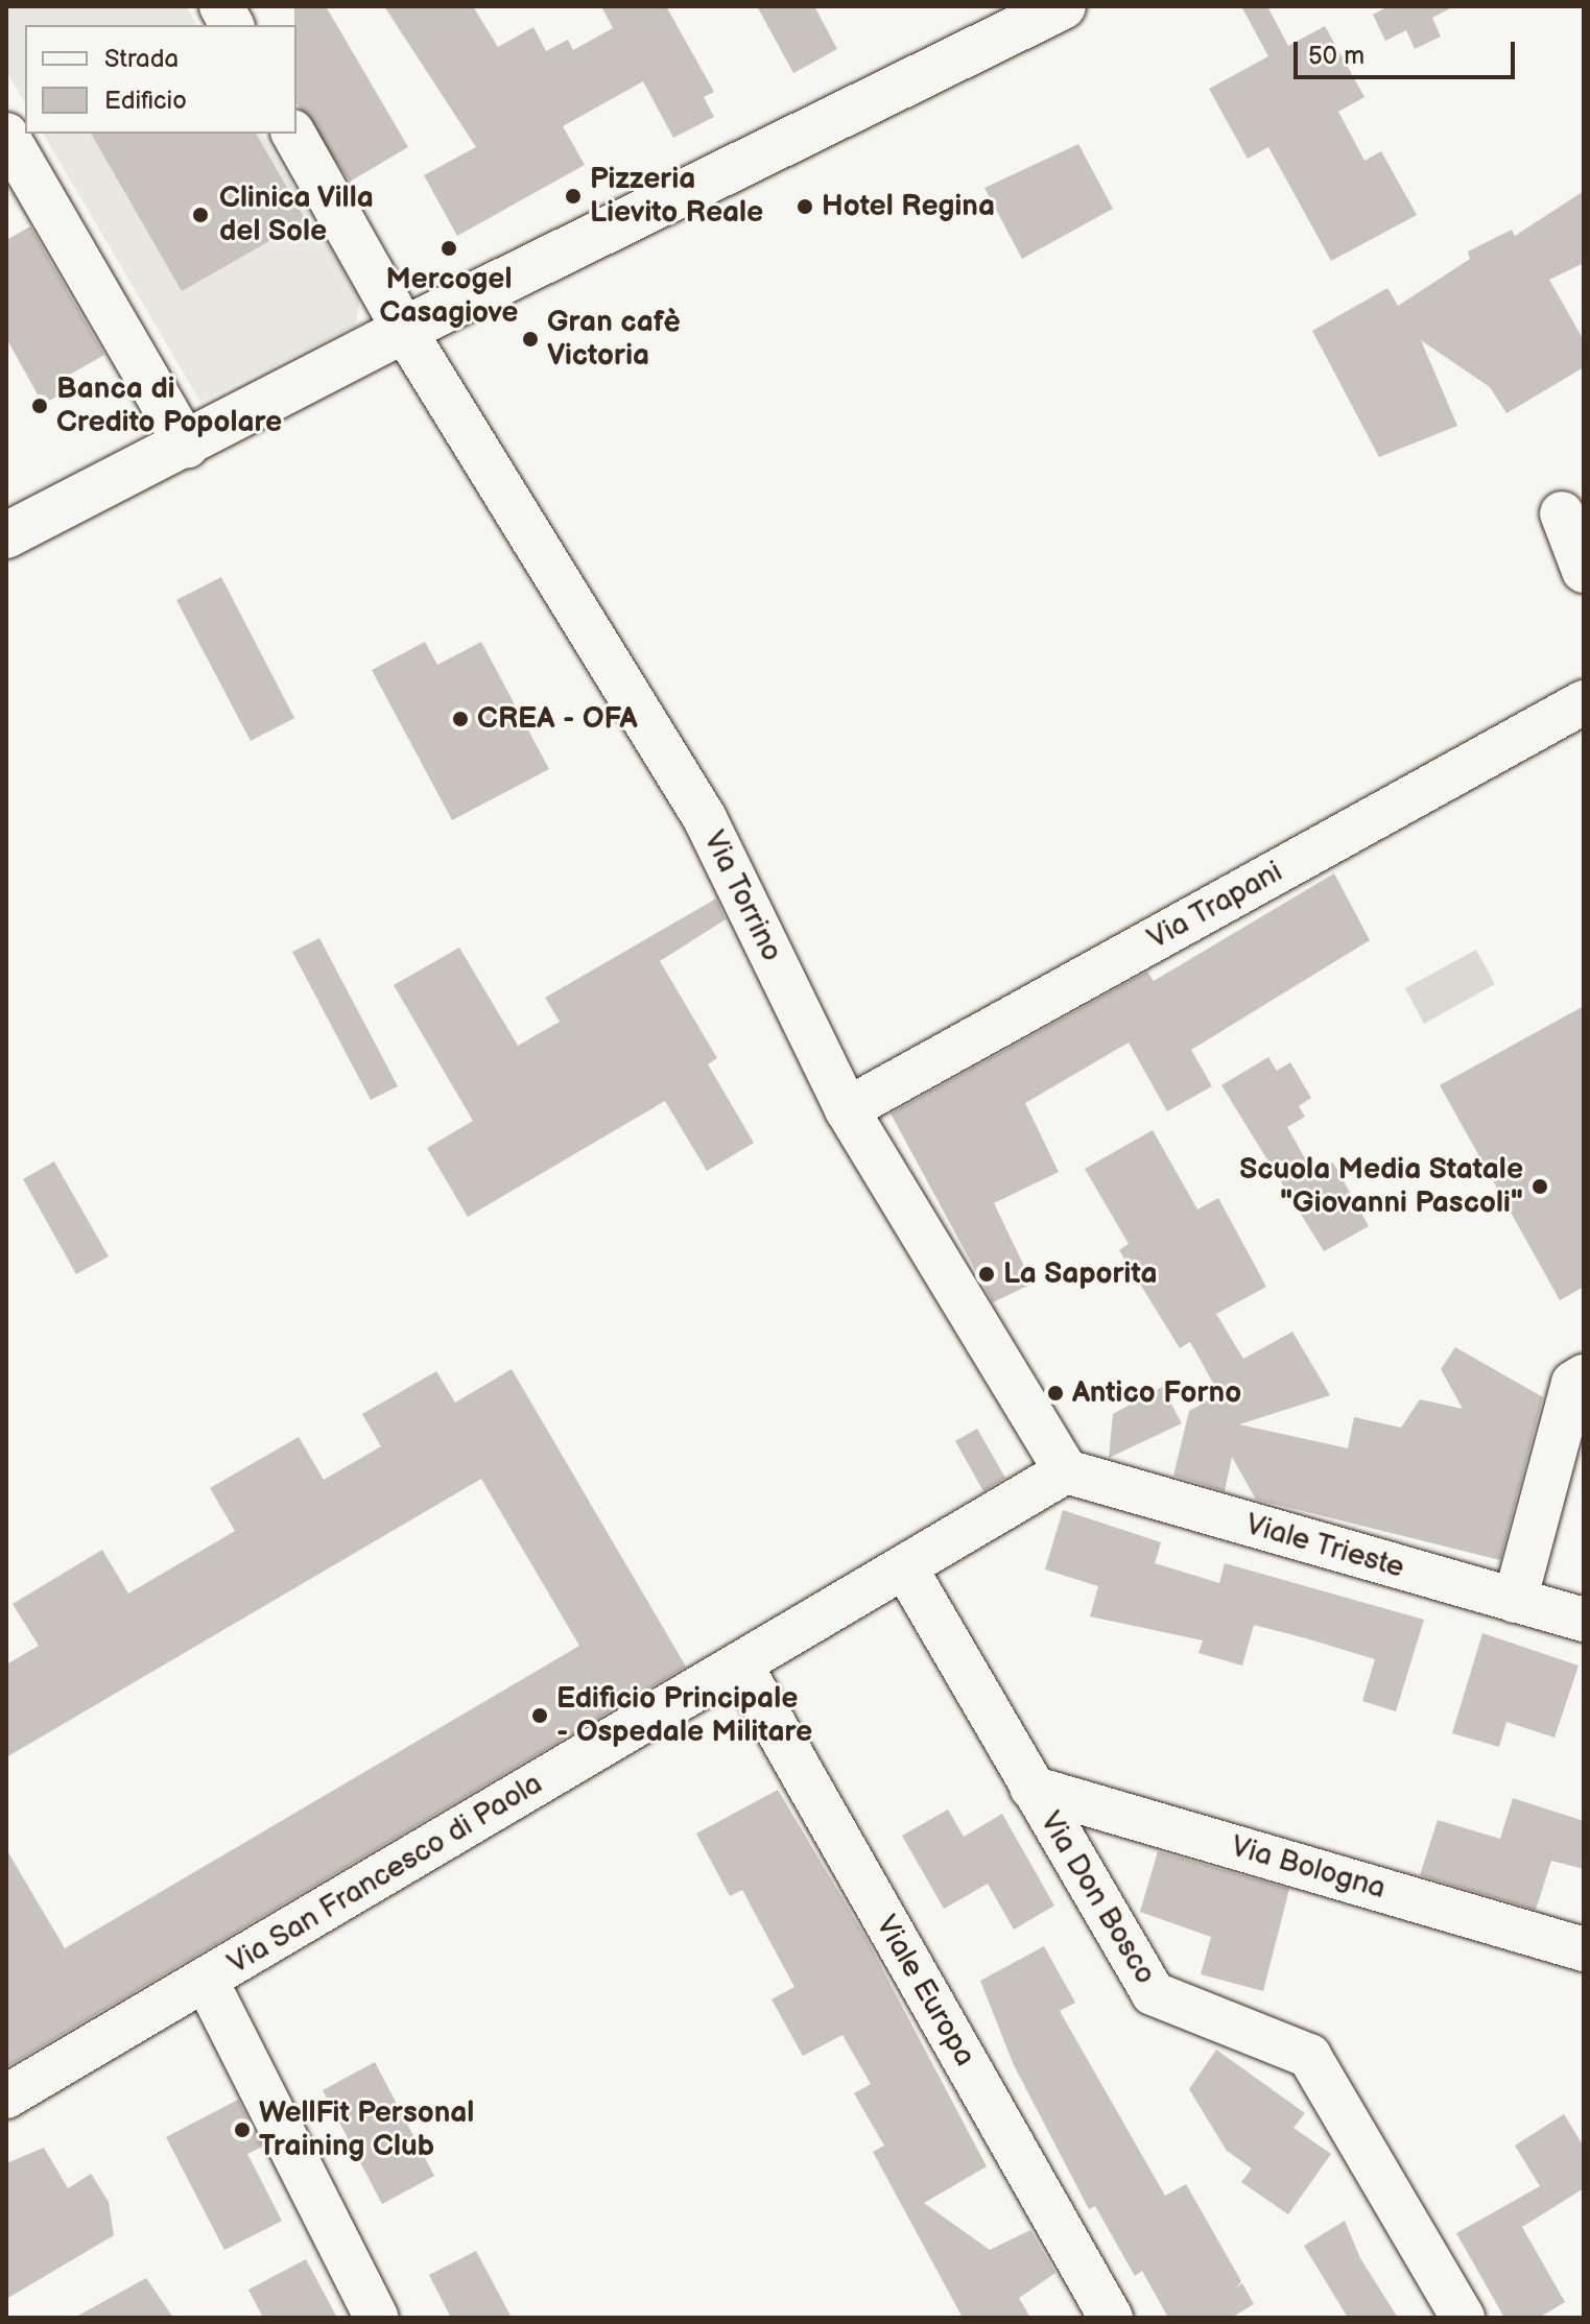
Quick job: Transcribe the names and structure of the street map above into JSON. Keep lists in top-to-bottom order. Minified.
{"streets":{"street":["Via Torrino","Via Trapani","Viale Trieste","Via Bologna","Via San Francesco di Paola","Via Don Bosco","Viale Europa"]},"crossings":[["Via Torrino","Via Trapani"],["Via Torrino","Viale Trieste"],["Via Torrino","Via San Francesco di Paola"],["Viale Trieste","Via San Francesco di Paola"],["Via Bologna","Via Don Bosco"],["Via San Francesco di Paola","Via Don Bosco"],["Via San Francesco di Paola","Viale Europa"]],"places":["Pizzeria Lievito Reale","Hotel Regina","Clinica Villa del Sole","Mercogel Casagiove","Gran cafè Victoria","Banca di Credito Popolare","CREA - OFA","Scuola Media Statale \"Giovanni Pascoli\"","La Saporita","Antico Forno","Edificio Principale - Ospedale Militare","WellFit Personal Training Club"],"legend":["Strada","Edificio"],"scale_bar":"50 m"}
